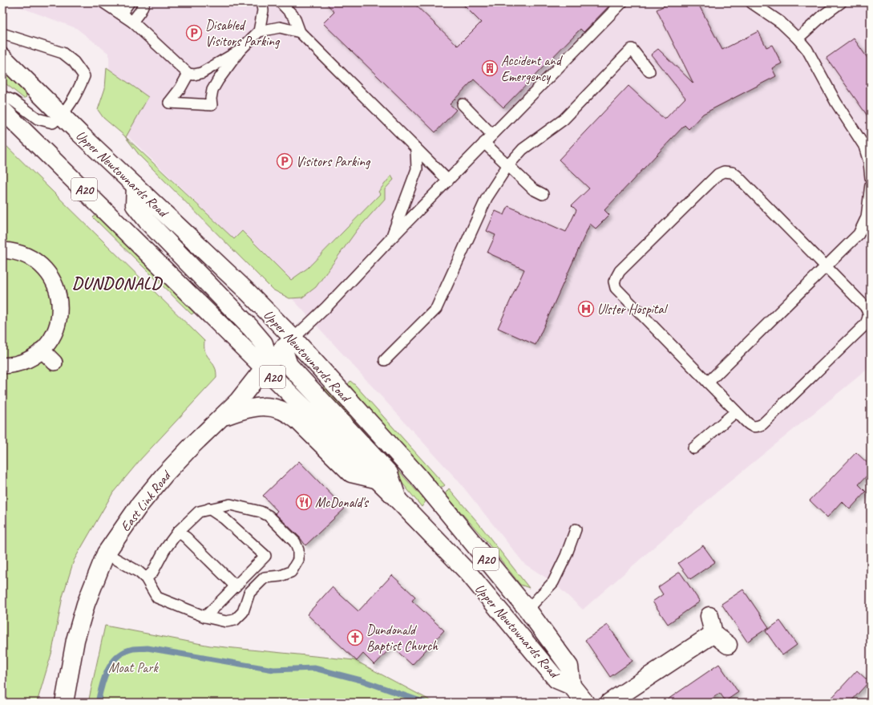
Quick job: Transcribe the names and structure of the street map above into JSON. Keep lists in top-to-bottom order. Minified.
{"streets":{"main road":["Upper Newtownards Road","A20","East Link Road"]},"crossings":[["Upper Newtownards Road","East Link Road"]],"districts":["DUNDONALD"],"parks":["Moat Park"],"places":{"parking":["Disabled Visitors Parking","Visitors Parking"],"building":["Accident and Emergency"],"hospital":["Ulster Hospital"],"restaurant":["McDonald's"],"church":["Dundonald Baptist Church"]}}
